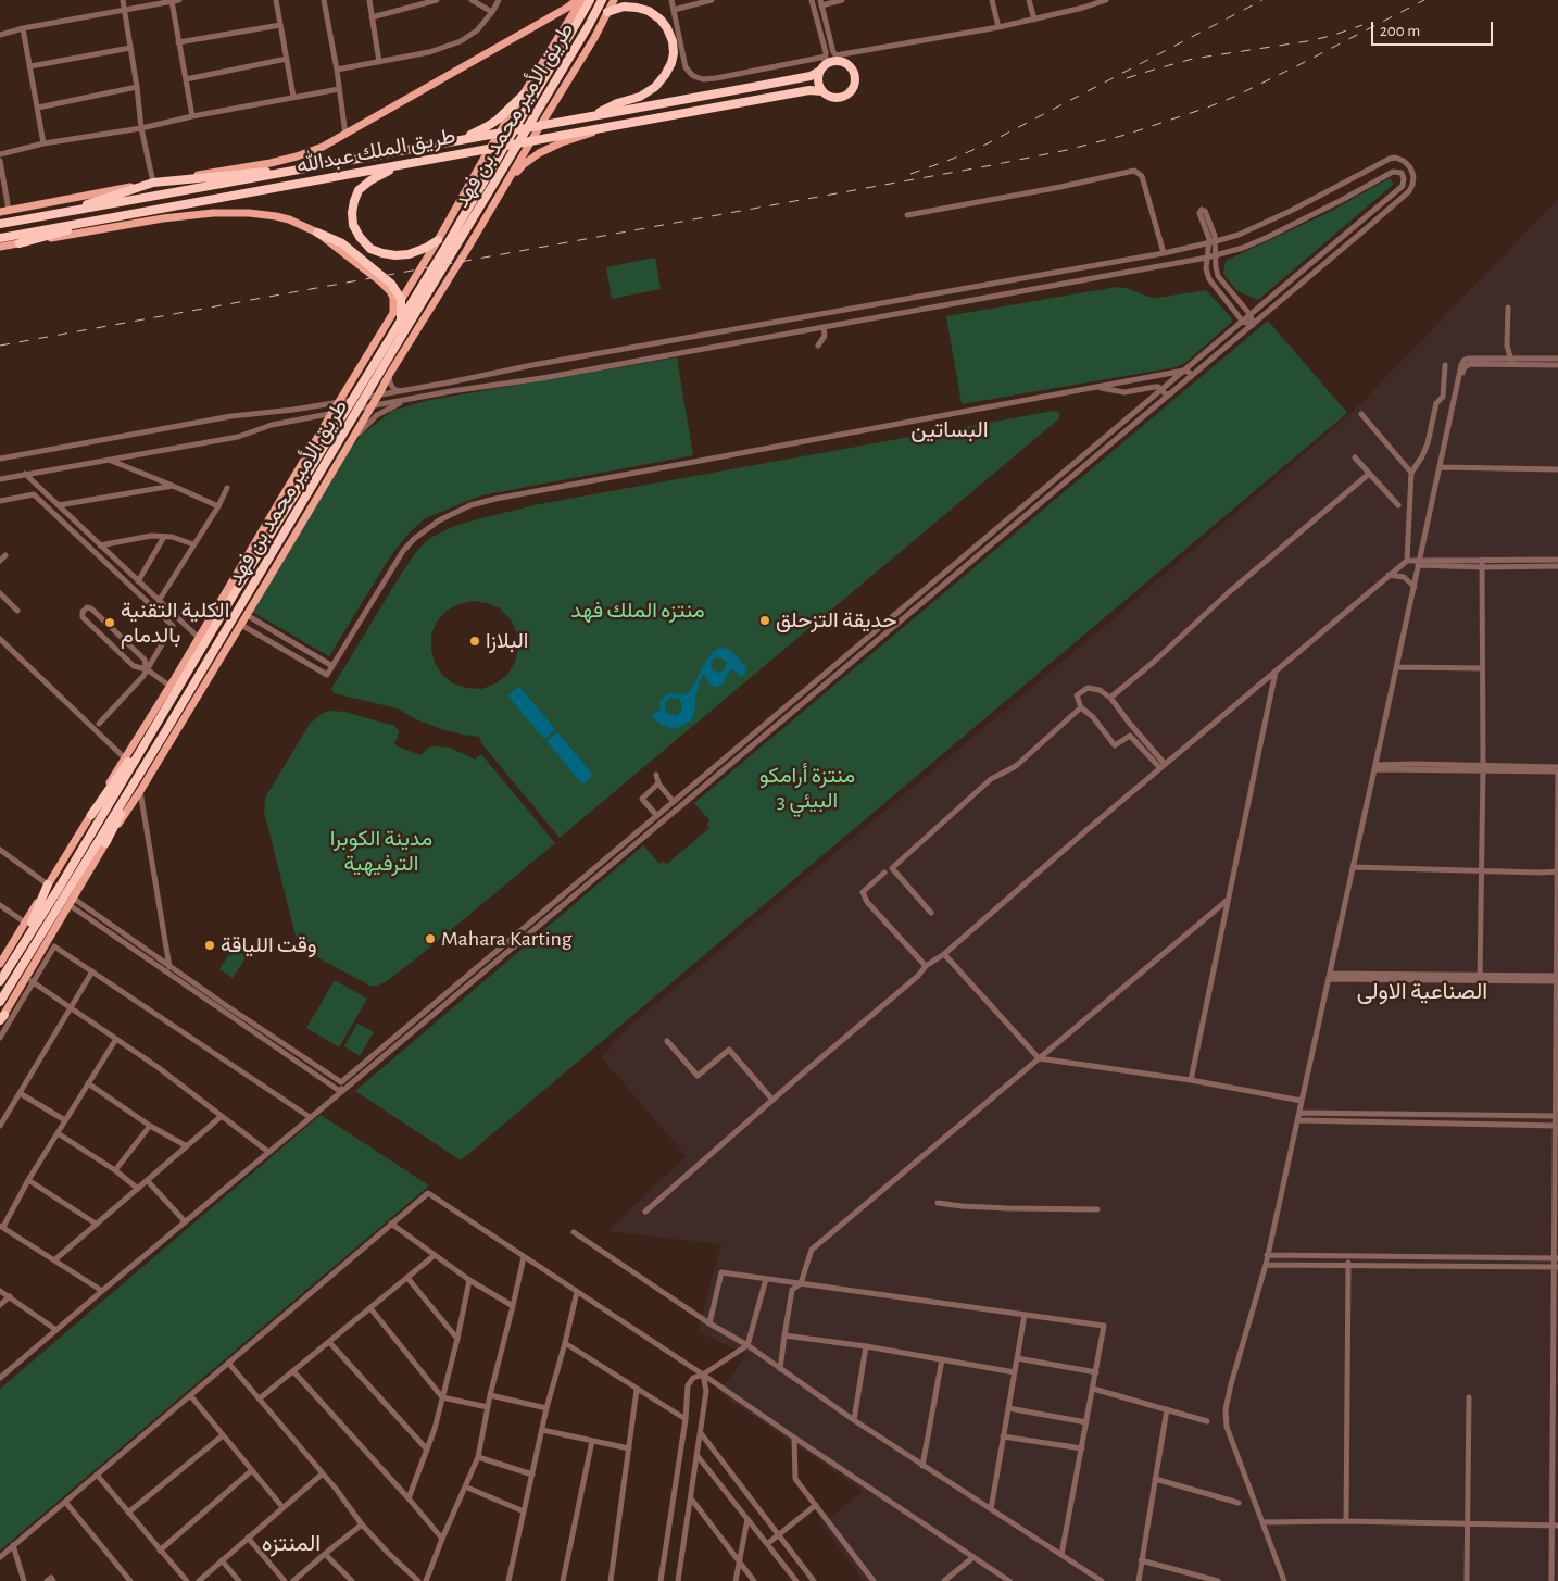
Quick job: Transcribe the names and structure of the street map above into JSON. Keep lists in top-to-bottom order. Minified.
{"streets":{"highway":["طريق الأمير محمد بن فهد","طريق الملك عبدالله"]},"districts":["البساتين","الصناعية الاولى","المنتزه"],"parks":["منتزه الملك فهد","منتزة أرامكو البيئي 3","مدينة الكوبرا الترفيهية"],"places":["حديقة التزحلق","الكلية التقنية بالدمام","البلازا","Mahara Karting","وقت اللياقة"],"scale_bar":"200 m"}
